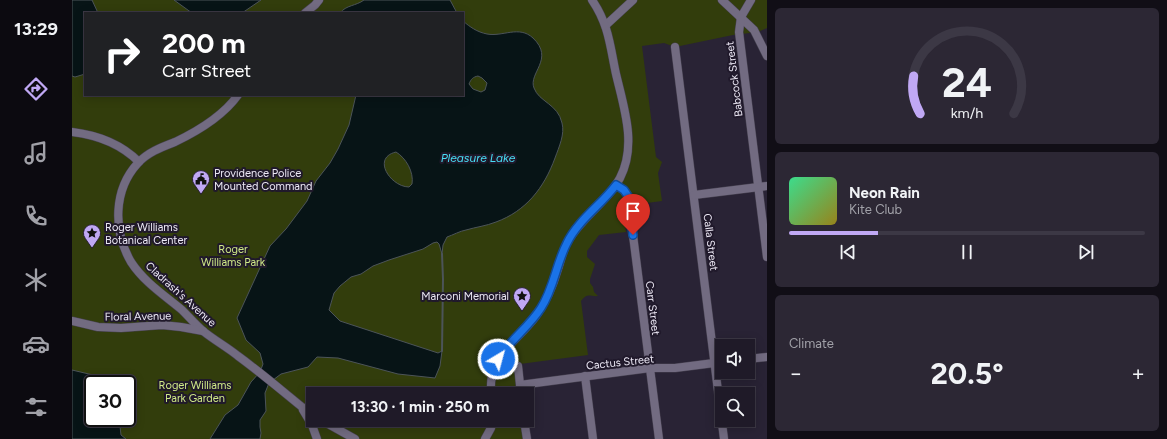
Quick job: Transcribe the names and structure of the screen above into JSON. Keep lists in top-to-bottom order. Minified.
{"streets":{"street":["Babcock Street","Calla Street","Cladrash's Avenue","Carr Street","Floral Avenue","Cactus Street"]},"crossings":[["Cladrash's Avenue","Floral Avenue"],["Carr Street","Cactus Street"]],"water":["Pleasure Lake"],"parks":["Roger Williams Park","Roger Williams Park Garden"],"places":{"public building":["Providence Police Mounted Command"],"place":["Roger Williams Botanical Center","Marconi Memorial"]},"page":{"tabs":"13:29","turn":["200 m","Carr Street"],"song":["Neon Rain","Kite Club"],"tile":"Climate","heat":["−","20.5°","+"],"limit":"30","trip":"13:30 · 1 min · 250 m","gauge":["24","km/h"]}}
